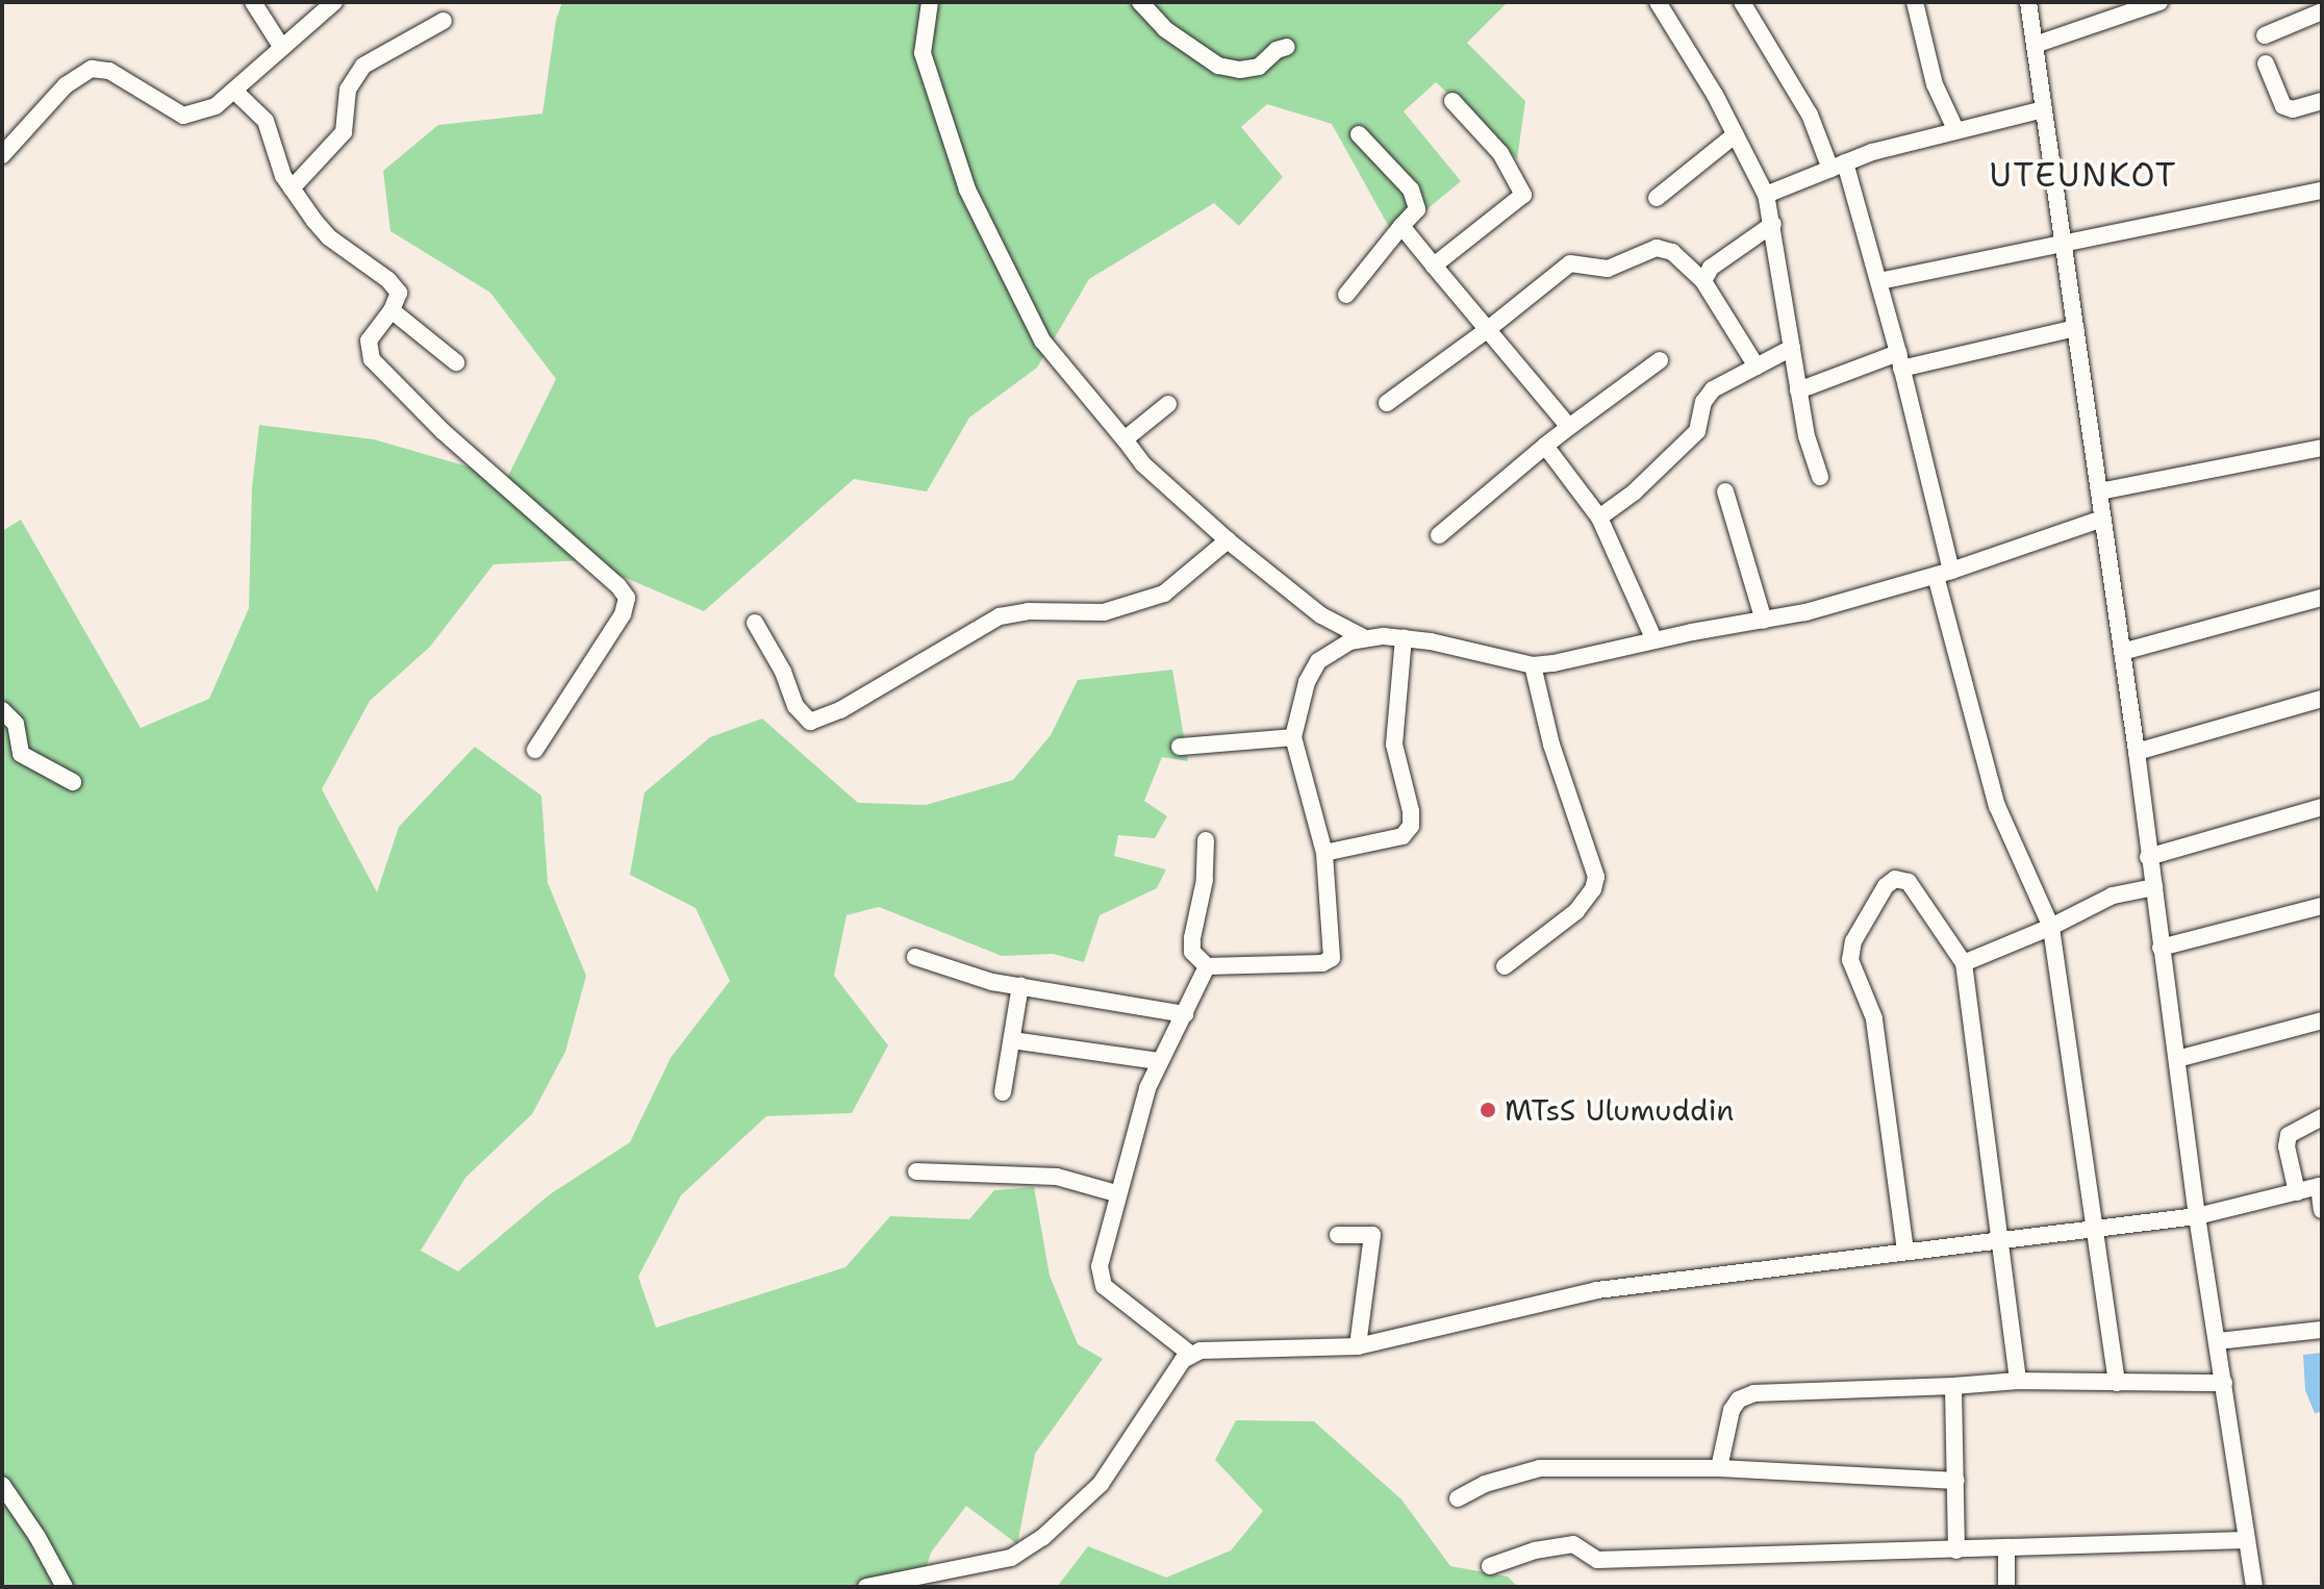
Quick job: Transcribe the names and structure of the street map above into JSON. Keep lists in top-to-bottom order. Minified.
{"districts":["UTEUNKOT"],"places":["MTsS Ulumuddin"]}
